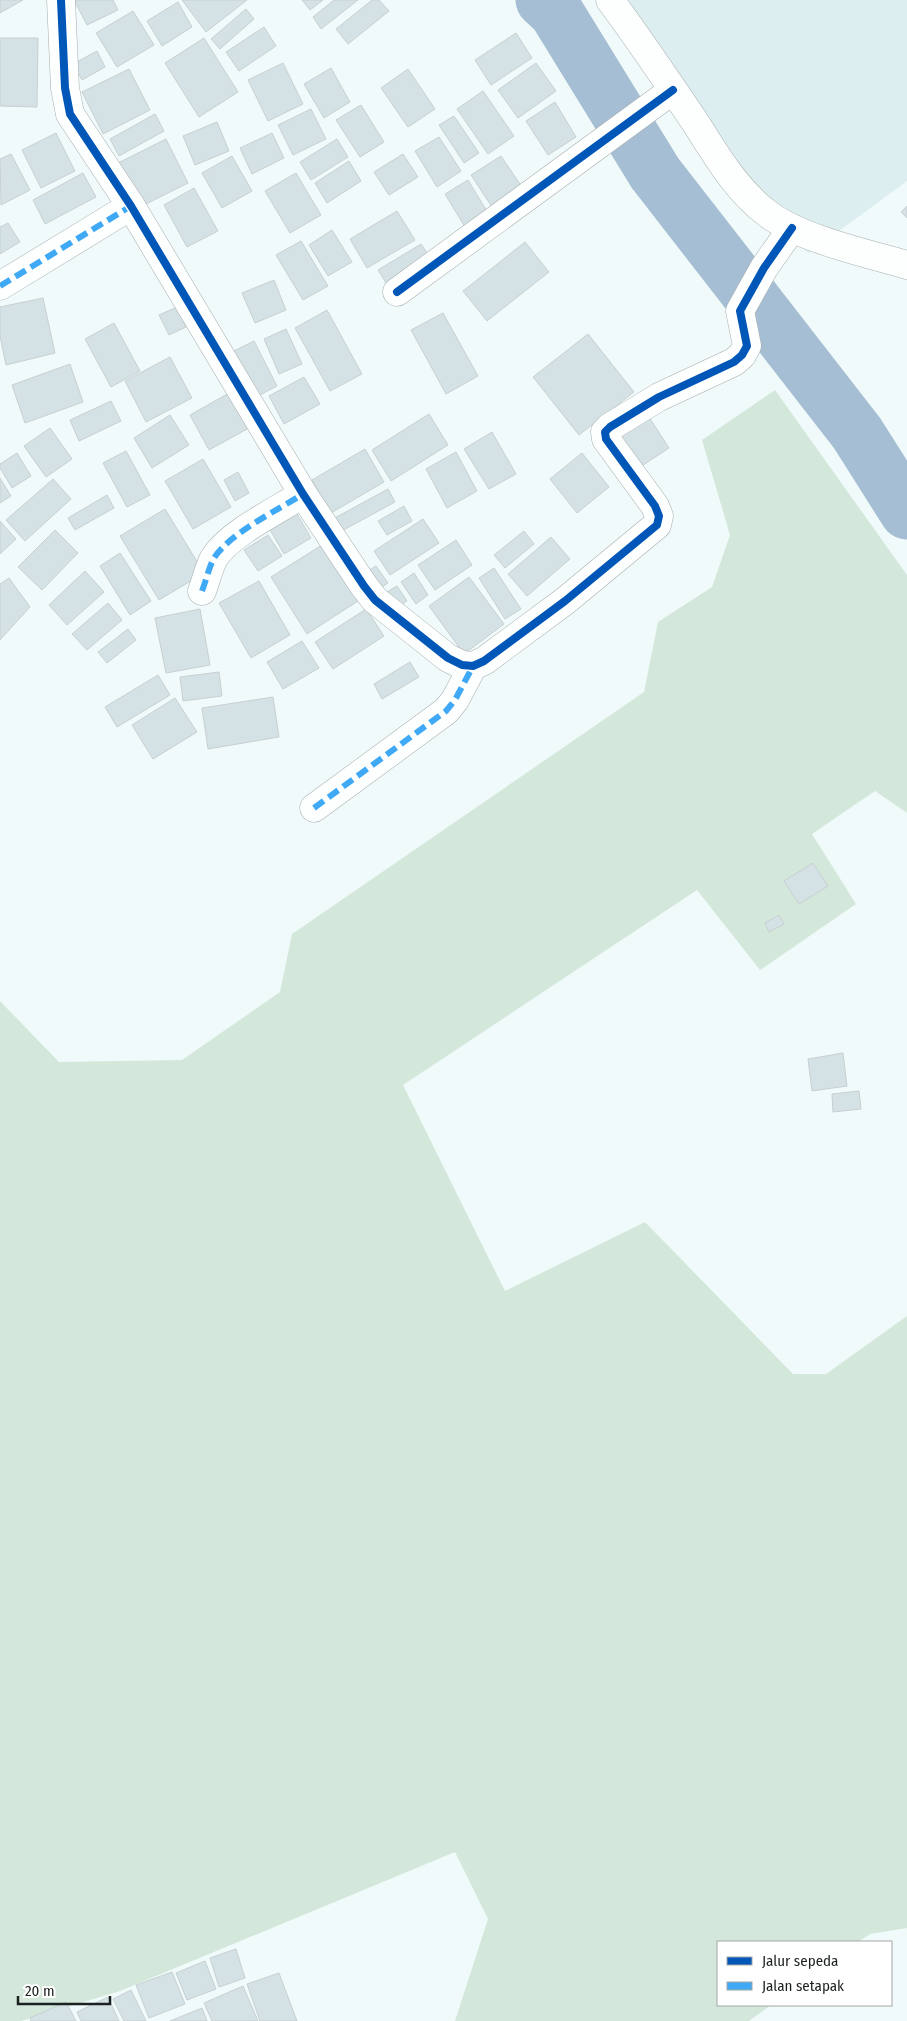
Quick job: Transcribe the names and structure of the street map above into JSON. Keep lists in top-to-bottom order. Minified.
{"legend":["Jalur sepeda","Jalan setapak"],"scale_bar":"20 m"}
